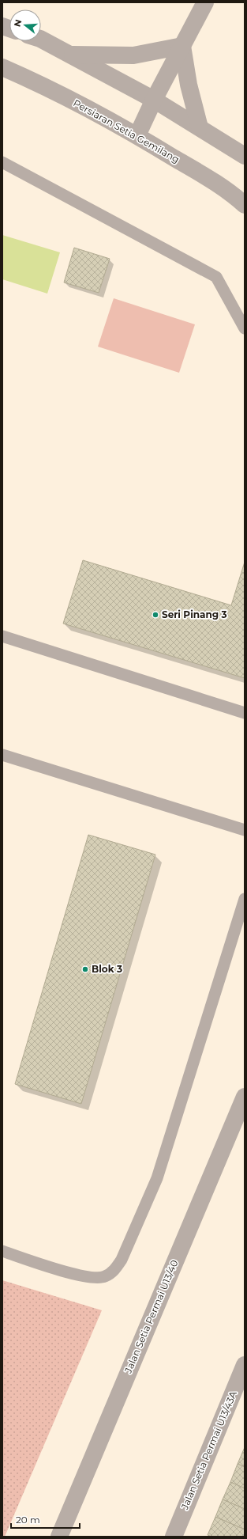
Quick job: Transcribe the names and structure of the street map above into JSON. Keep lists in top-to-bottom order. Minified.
{"streets":{"street":["Persiaran Setia Gemilang","Jalan Setia Permai U13/40","Jalan Setia Permai U13/43A"]},"places":["Seri Pinang 3","Blok 3"],"scale_bar":"20 m","north":"left"}
